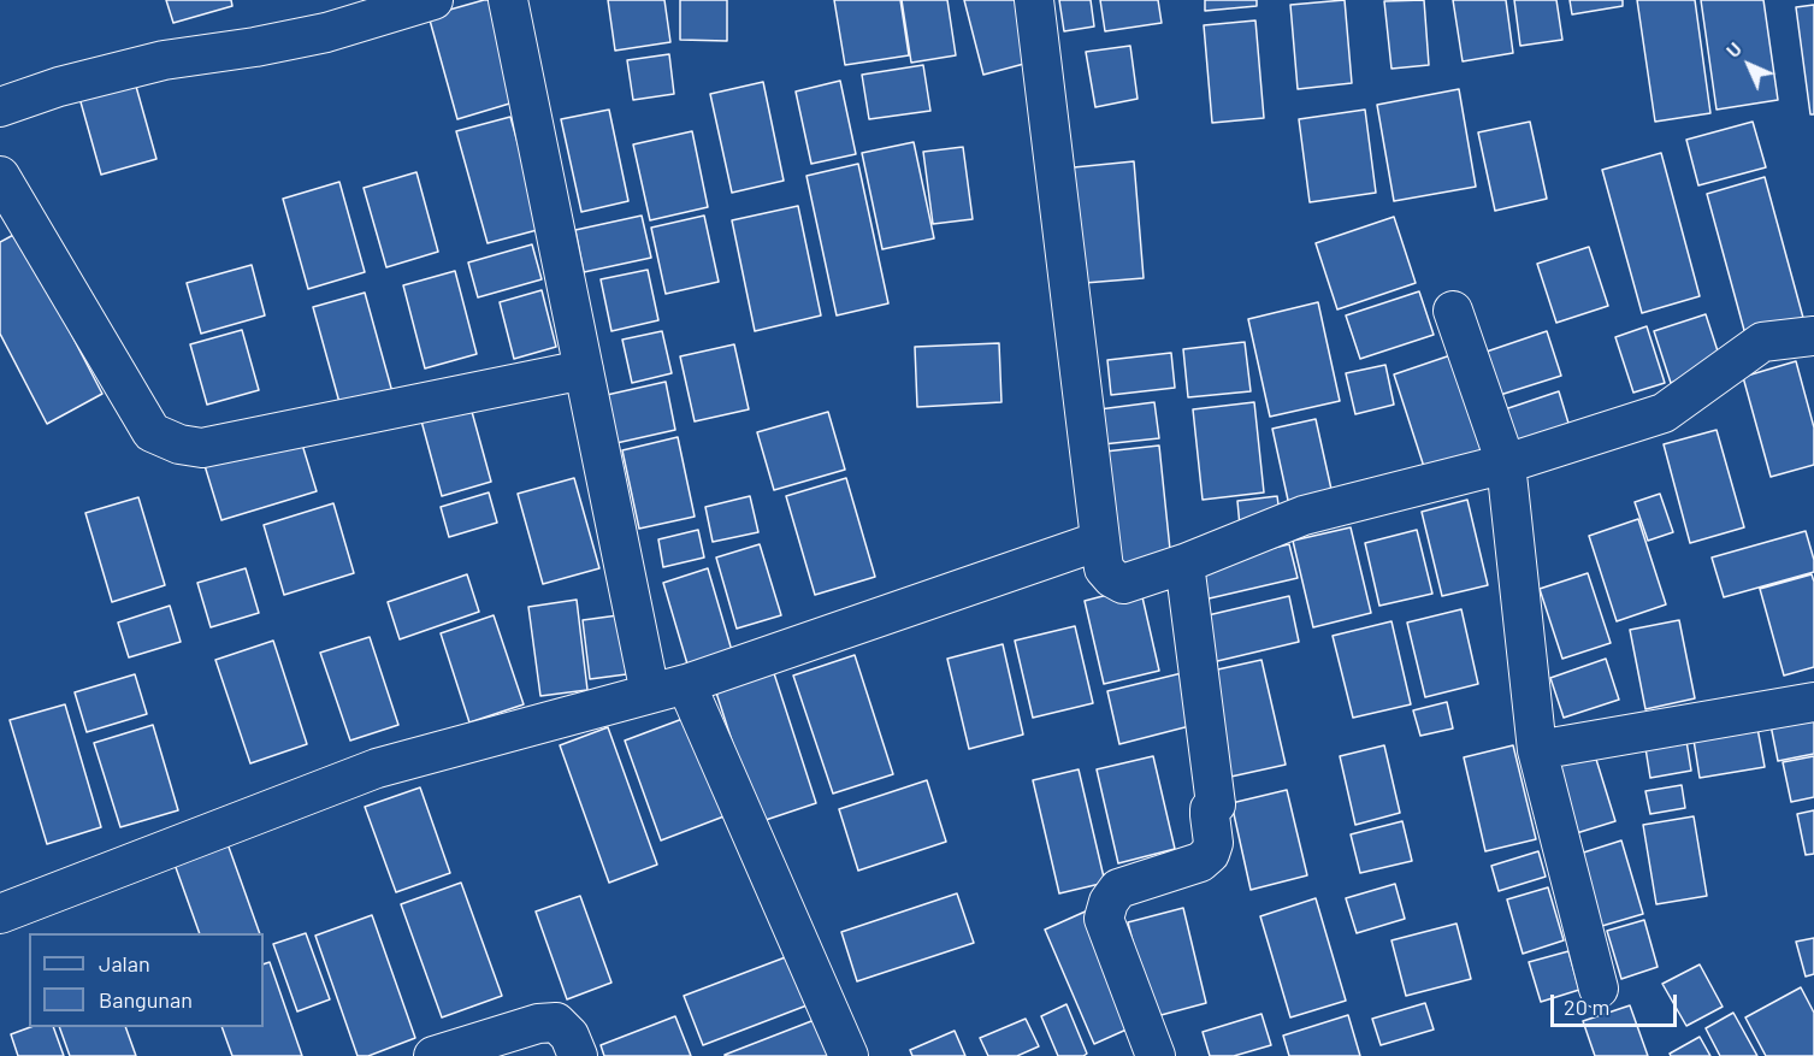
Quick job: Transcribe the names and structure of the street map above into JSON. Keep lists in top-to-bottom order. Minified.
{"legend":["Jalan","Bangunan"],"scale_bar":"20 m","north":"top left"}
